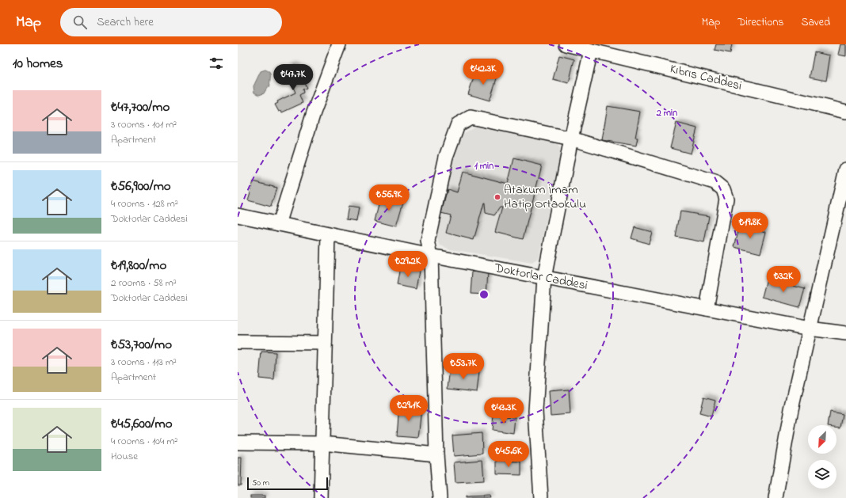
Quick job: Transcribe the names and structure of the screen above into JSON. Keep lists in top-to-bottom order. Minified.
{"streets":{"street":["Kıbrıs Caddesi","Doktorlar Caddesi"]},"places":["Atakum İmam Hatip Ortaokulu"],"scale_bar":"50 m","north":"bottom left","page":{"header":"Map","search":"Search here","nav":["Map","Directions","Saved"],"heading":"10 homes","price":["₺42.3K","₺47.7K","₺56.9K","₺19.8K","₺29.2K","₺32K","₺53.7K","₺29.1K","₺43.3K","₺45.6K"],"list":[{"name":"₺47,700/mo","note":"3 rooms · 101 m² · Apartment"},{"name":"₺56,900/mo","note":"4 rooms · 128 m² · Doktorlar Caddesi"},{"name":"₺19,800/mo","note":"2 rooms · 58 m² · Doktorlar Caddesi"},{"name":"₺53,700/mo","note":"3 rooms · 113 m² · Apartment"},{"name":"₺45,600/mo","note":"4 rooms · 104 m² · House"}],"scale":"50 m"},"rings":["2 min","1 min"]}
